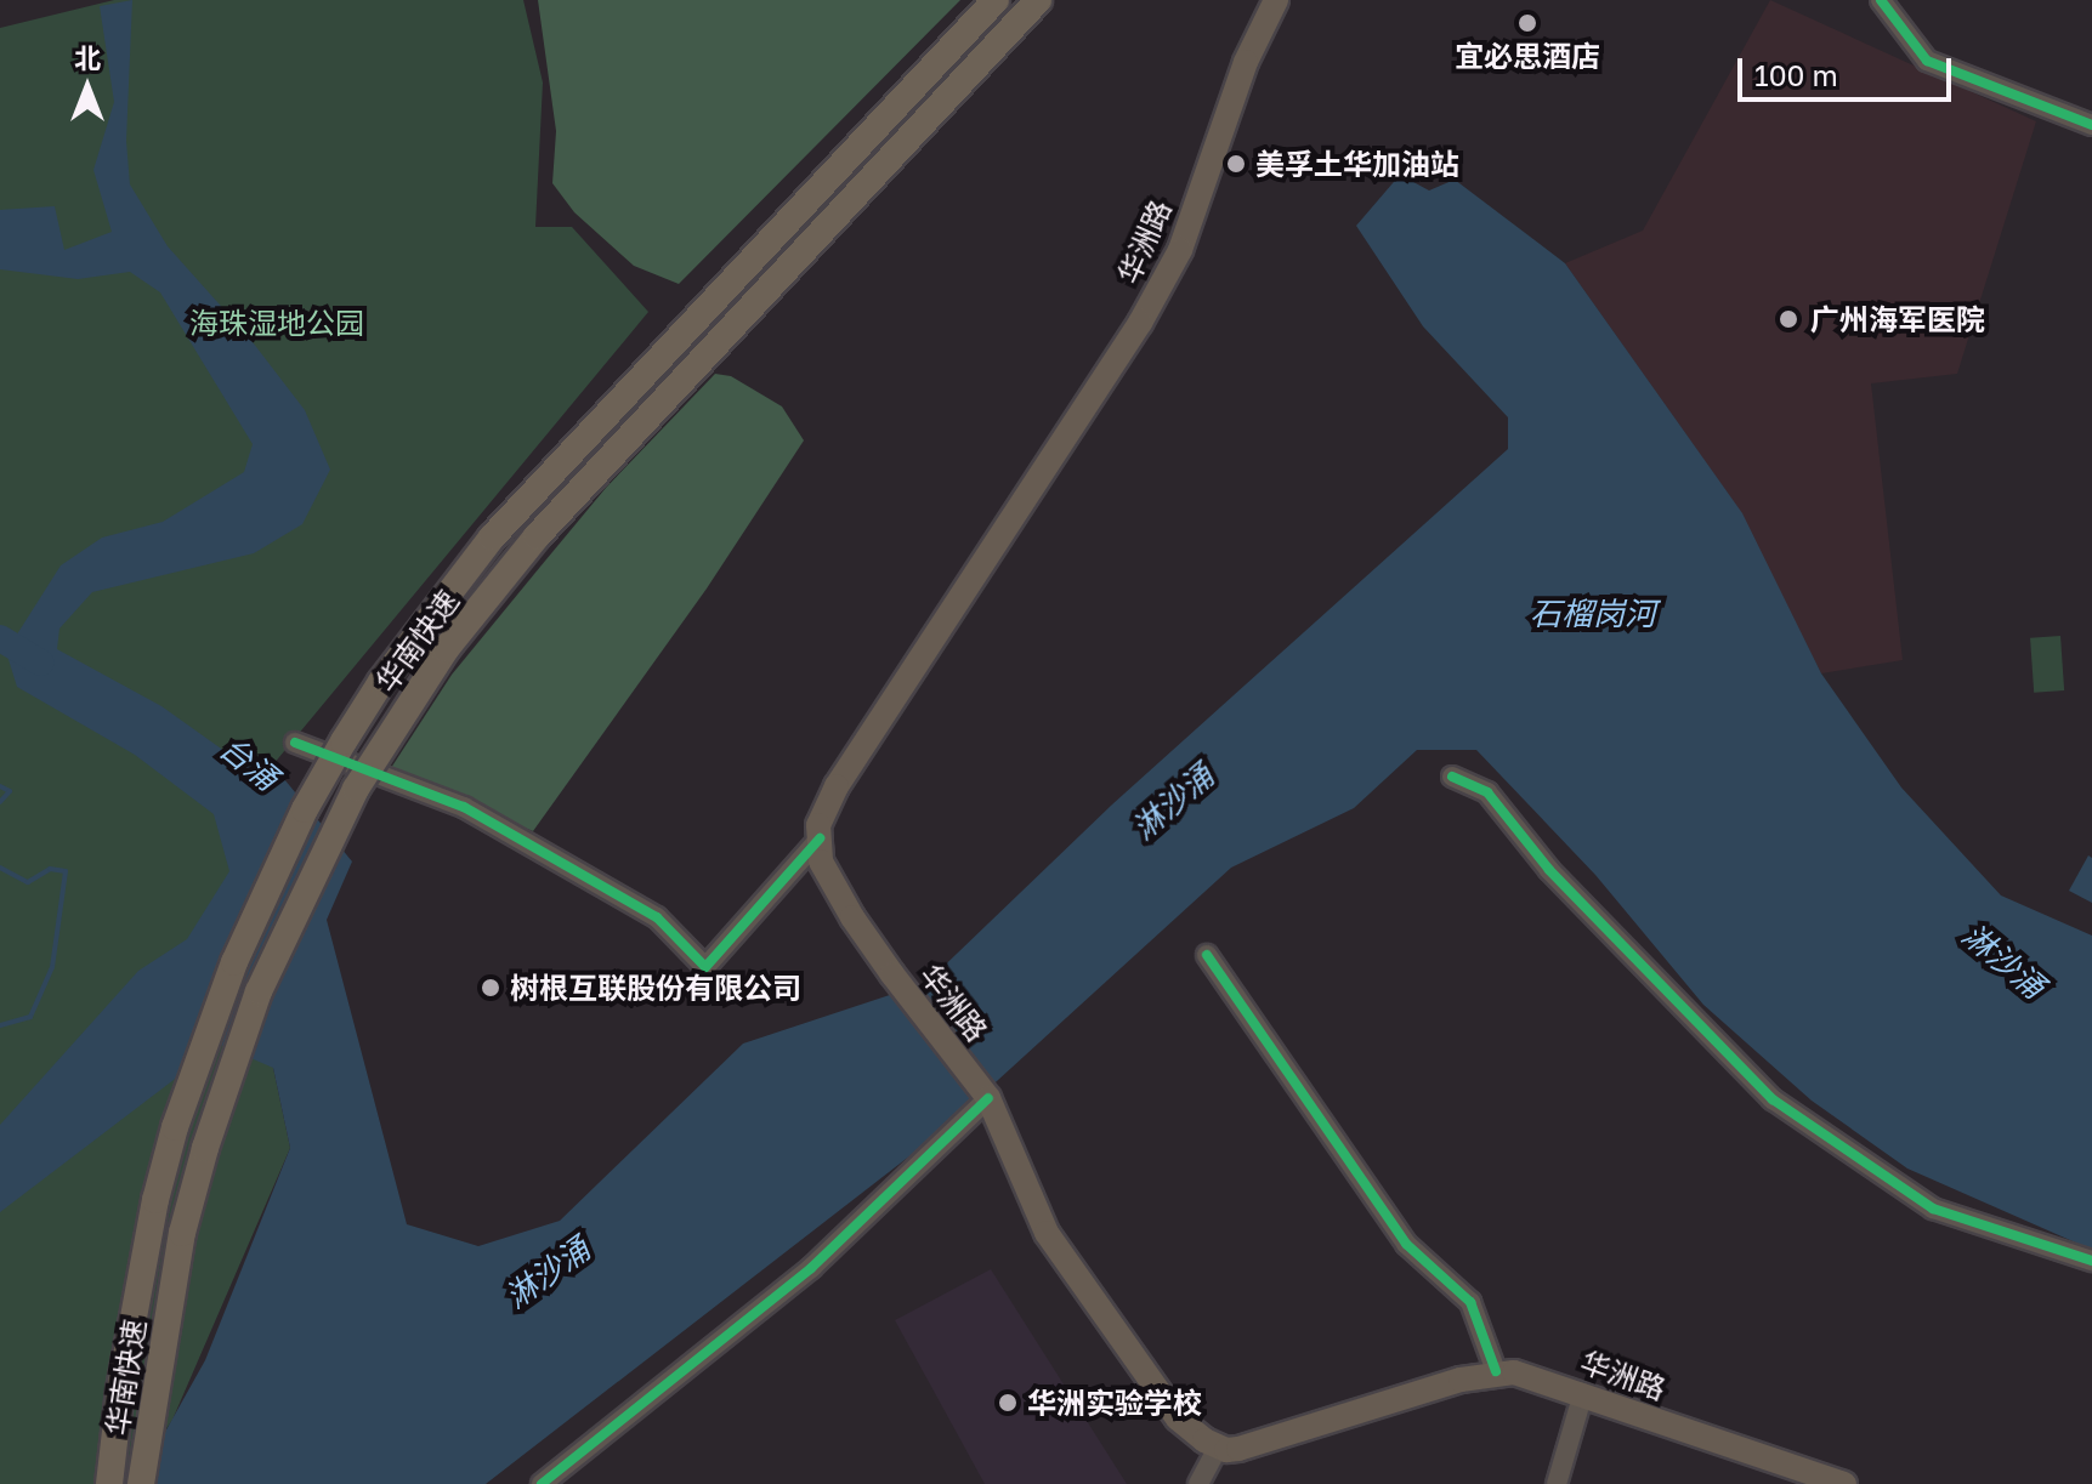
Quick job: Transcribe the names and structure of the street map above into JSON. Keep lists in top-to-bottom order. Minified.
{"streets":{"highway":["华南快速"],"main road":["华洲路"]},"water":["石榴岗河","台涌","淋沙涌"],"parks":["海珠湿地公园"],"places":["宜必思酒店","美孚土华加油站","广州海军医院","树根互联股份有限公司","华洲实验学校"],"scale_bar":"100 m","north":"top"}
